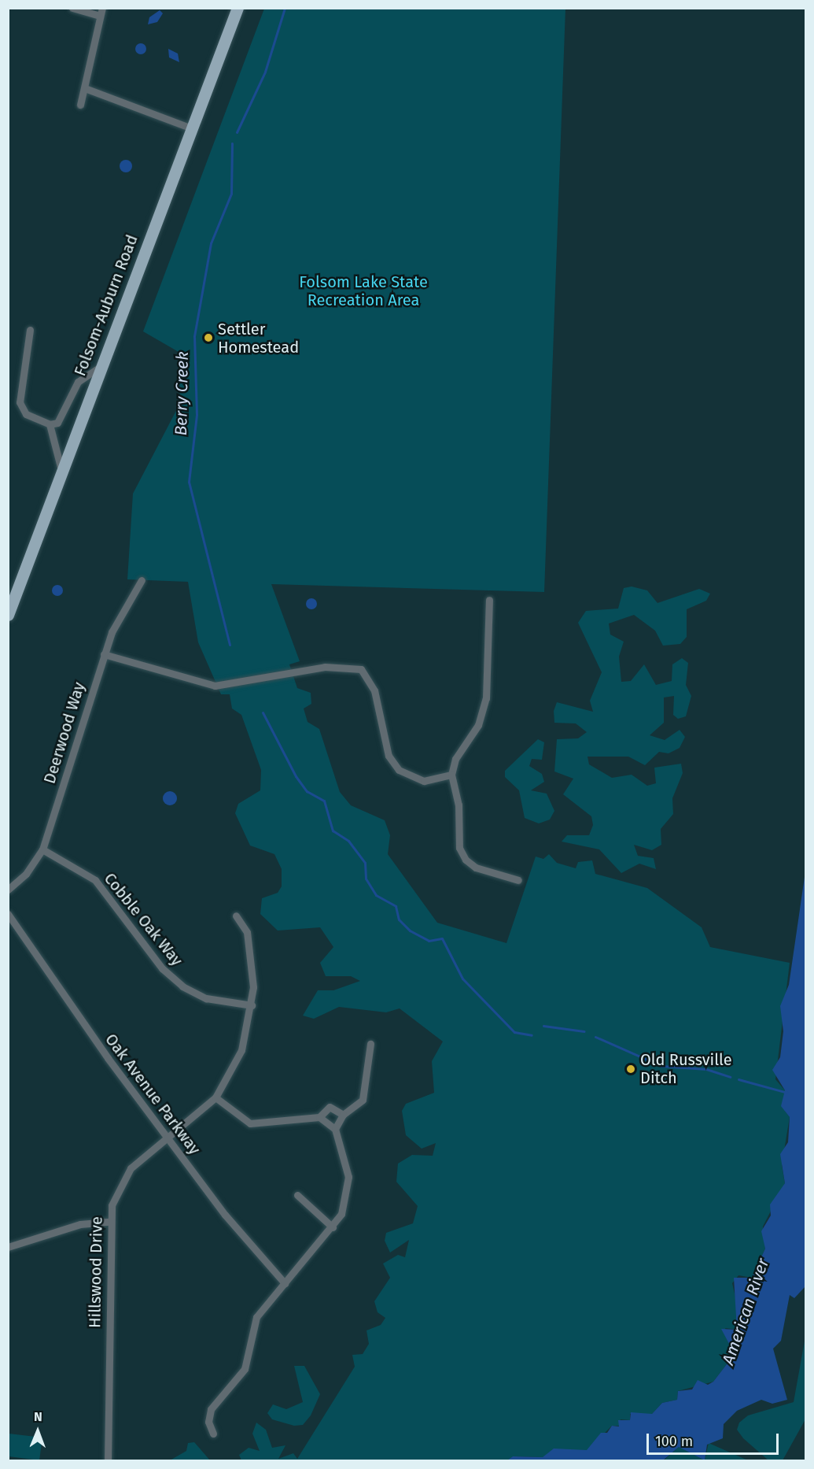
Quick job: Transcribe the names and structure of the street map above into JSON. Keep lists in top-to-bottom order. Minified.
{"streets":{"main road":["Folsom-Auburn Road"],"street":["Deerwood Way","Cobble Oak Way","Oak Avenue Parkway","Hillswood Drive"]},"crossings":[["Deerwood Way","Cobble Oak Way"],["Cobble Oak Way","Hillswood Drive"],["Oak Avenue Parkway","Hillswood Drive"]],"water":["Berry Creek","American River"],"parks":["Folsom Lake State Recreation Area"],"places":["Settler Homestead","Old Russville Ditch"],"scale_bar":"100 m","north":"top"}
